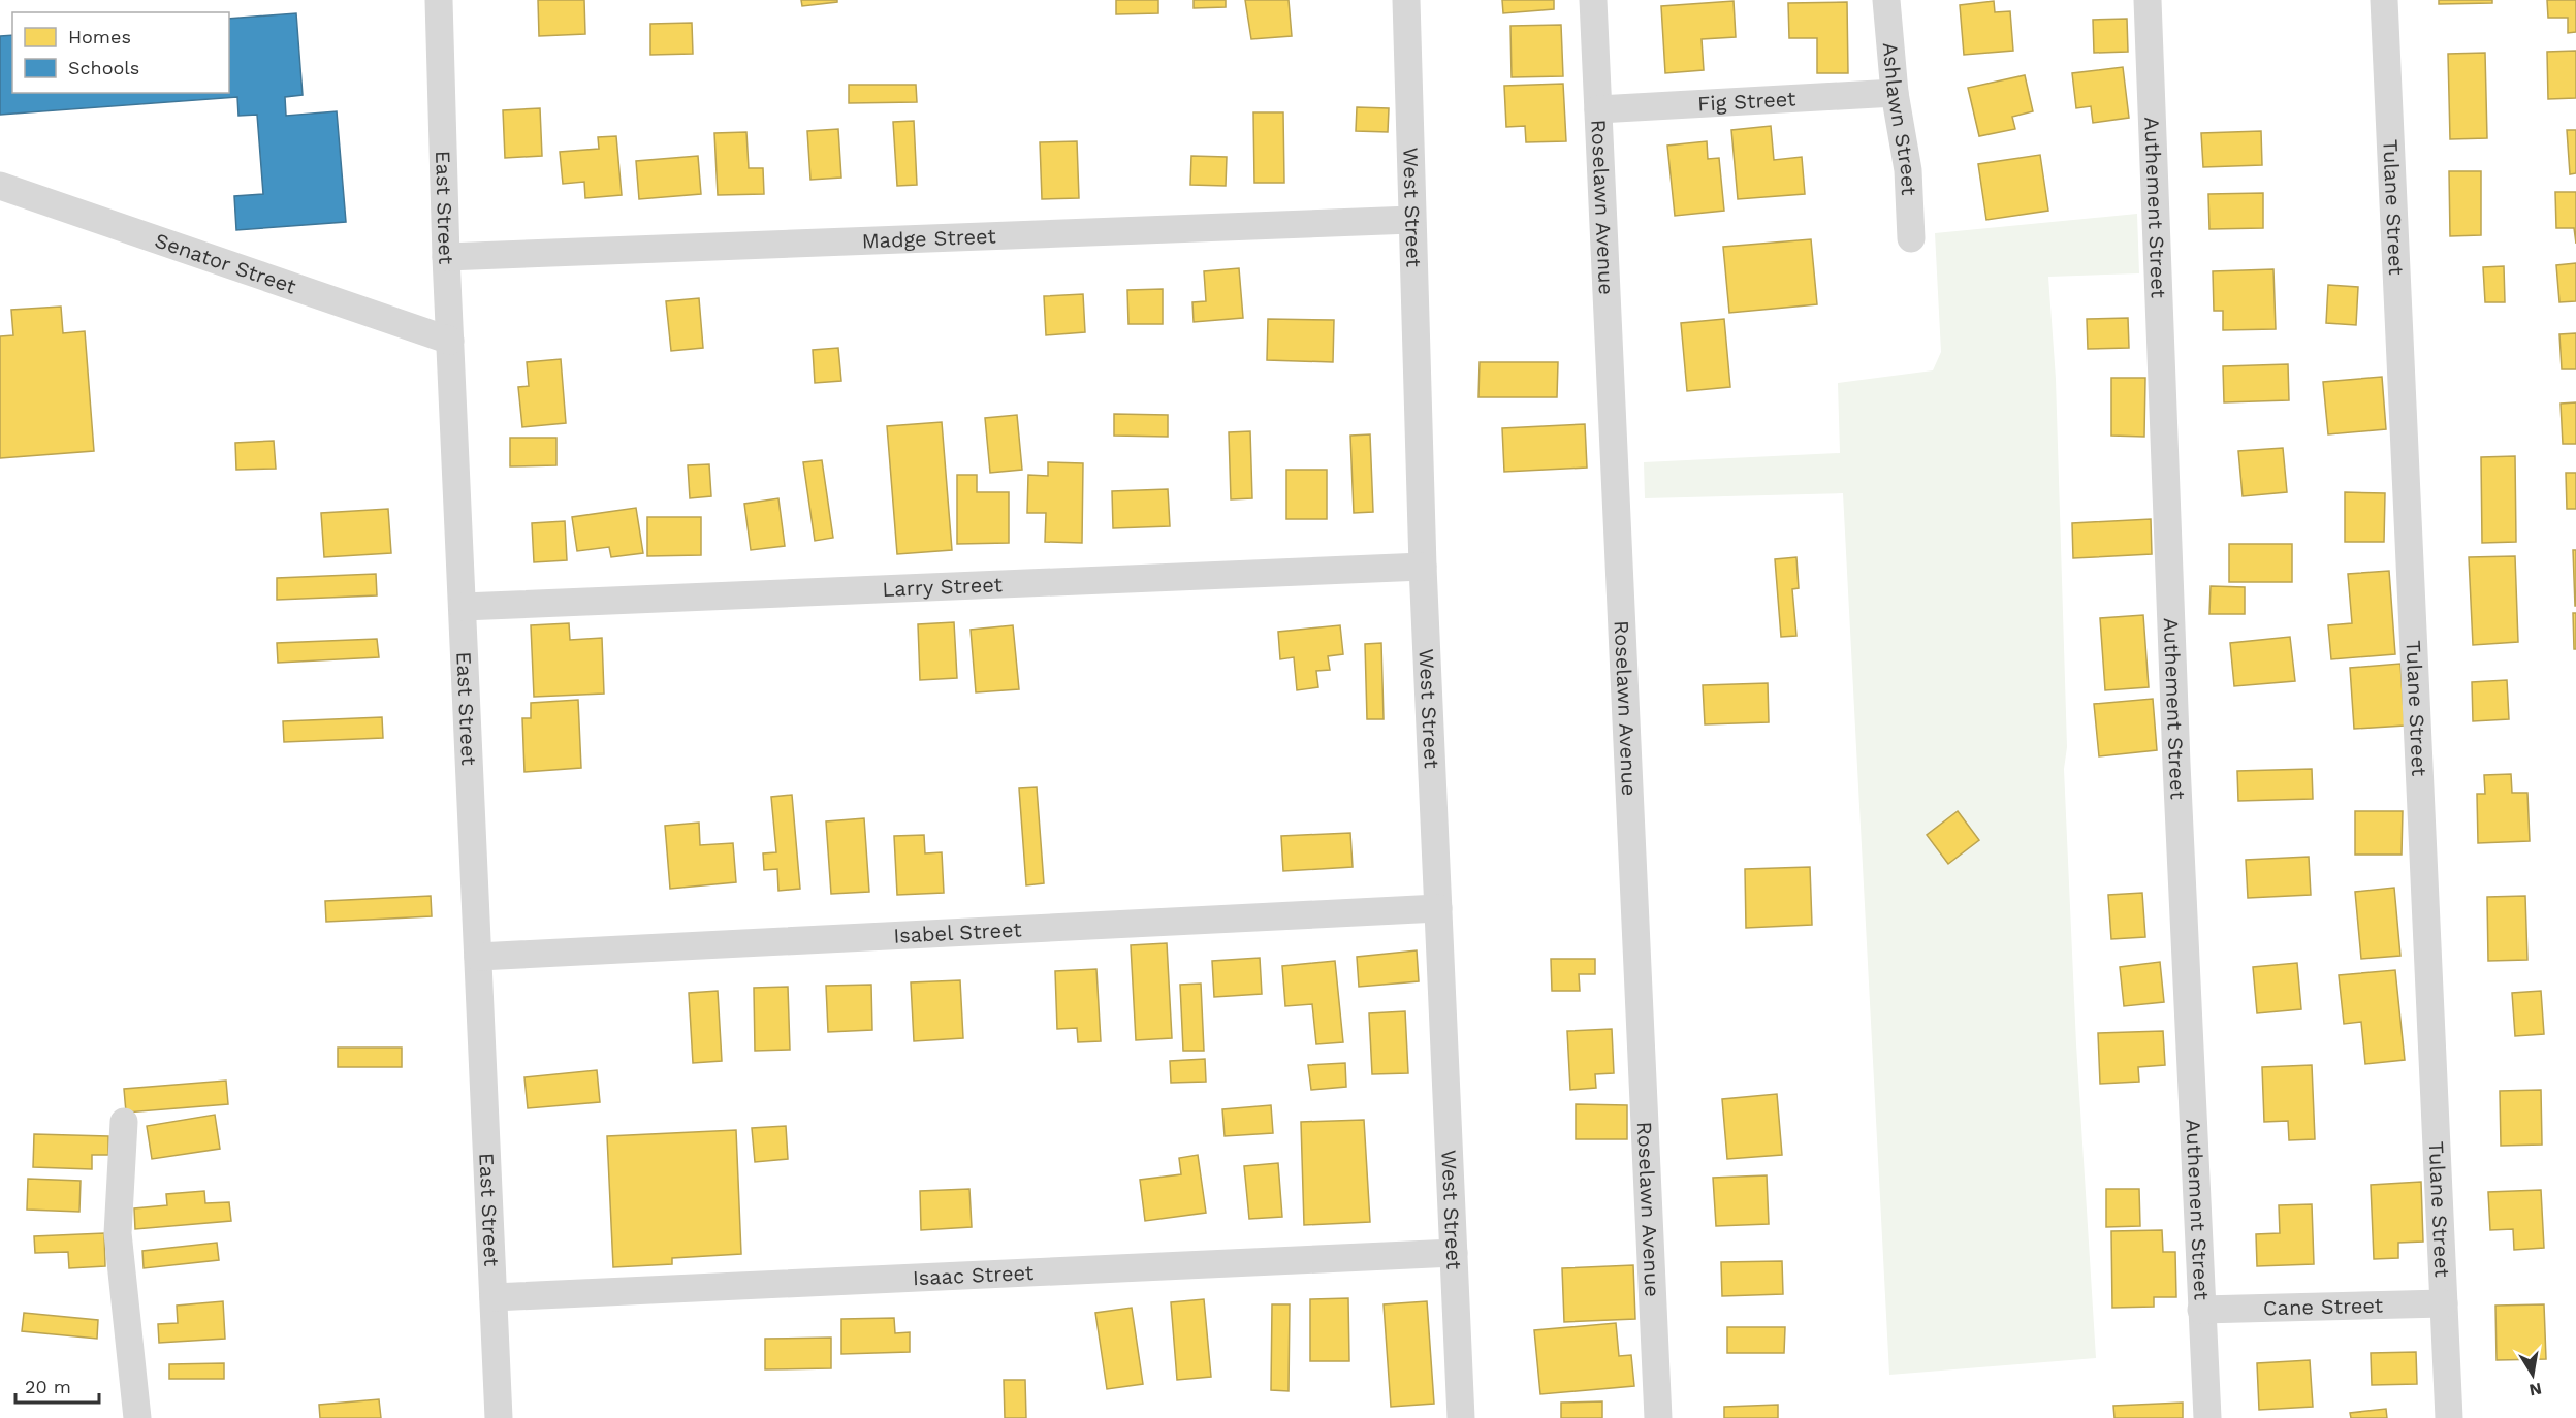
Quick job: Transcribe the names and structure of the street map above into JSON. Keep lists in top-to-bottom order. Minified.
{"streets":{"street":["Fig Street","Ashlawn Street","West Street","Authement Street","East Street","Roselawn Avenue","Tulane Street","Madge Street","Senator Street","Larry Street","Isabel Street","Isaac Street","Cane Street"]},"crossings":[["Fig Street","Ashlawn Street"],["Fig Street","Roselawn Avenue"],["West Street","Madge Street"],["West Street","Larry Street"],["West Street","Isabel Street"],["West Street","Isaac Street"],["Authement Street","Cane Street"],["East Street","Madge Street"],["East Street","Senator Street"],["East Street","Larry Street"],["East Street","Isabel Street"],["East Street","Isaac Street"],["Tulane Street","Cane Street"]],"legend":["Homes","Schools"],"scale_bar":"20 m","north":"bottom"}
